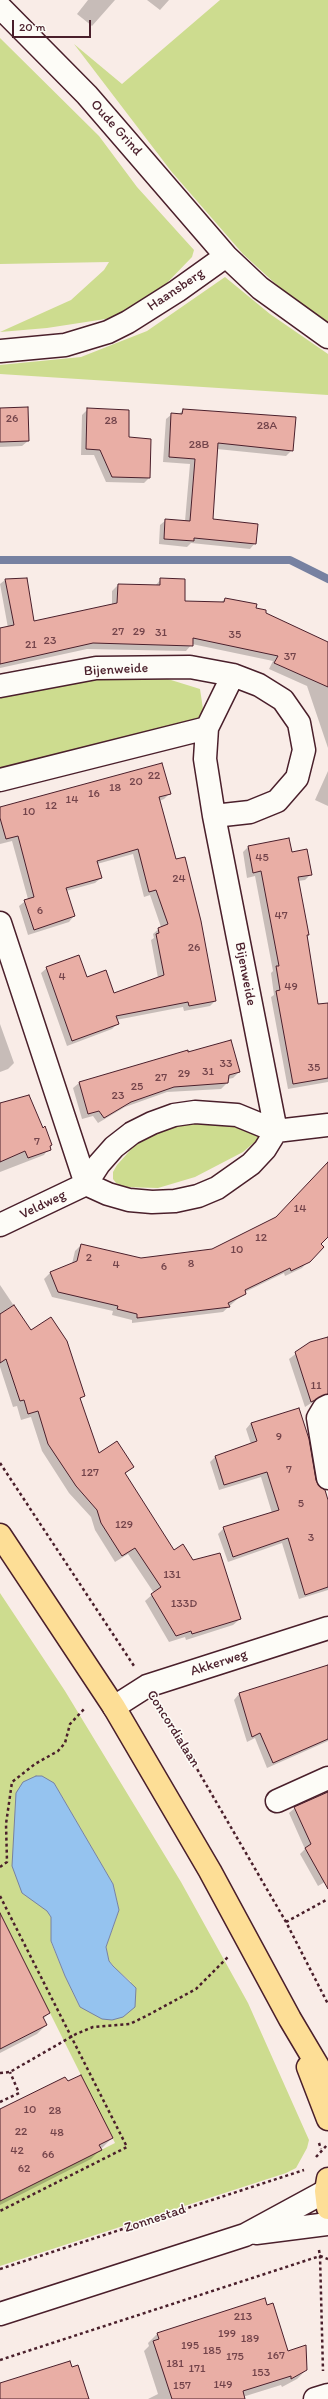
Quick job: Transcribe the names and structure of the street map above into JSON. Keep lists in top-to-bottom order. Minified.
{"streets":{"street":["Oude Grind","Haansberg","Bijenweide","Veldweg","Akkerweg"],"path":["Concordialaan","Zonnestad"]},"crossings":[["Oude Grind","Haansberg"],["Akkerweg","Concordialaan"]],"house_numbers":["26","28","28A","28B","27","29","31","35","23","21","37","22","20","18","16","14","12","10","45","24","6","47","26","4","49","33","35","31","29","27","25","23","7","14","12","10","2","8","4","6","11","9","7","127","5","129","3","131","133D","10","28","22","48","42","66","62","213","199","189","195","185","167","175","181","171","153","149","157"],"scale_bar":"20 m"}
